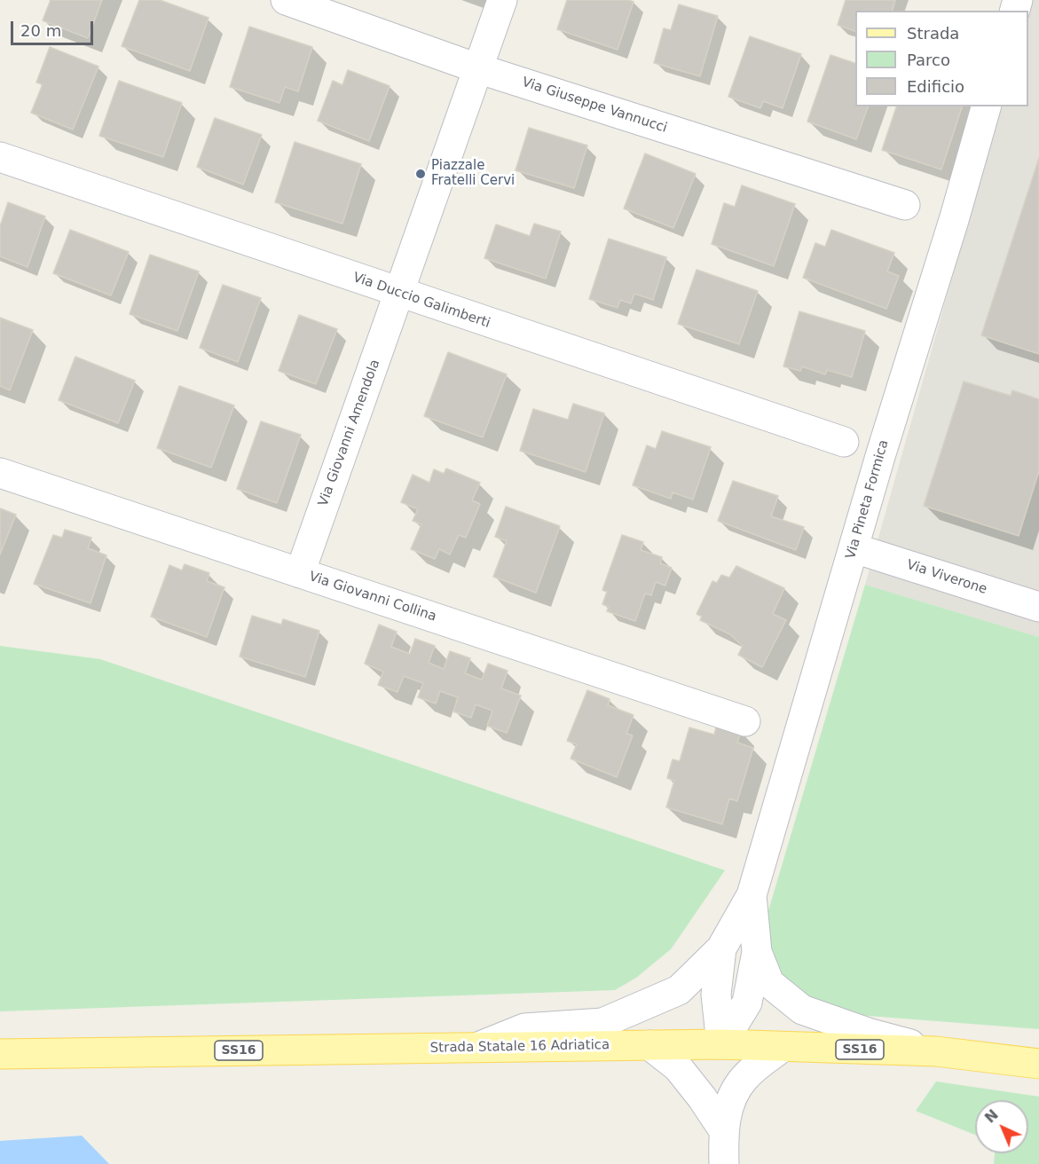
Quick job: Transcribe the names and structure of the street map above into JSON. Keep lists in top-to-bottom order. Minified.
{"streets":{"main road":["Strada Statale 16 Adriatica","SS16"],"street":["Via Giuseppe Vannucci","Via Duccio Galimberti","Via Giovanni Amendola","Via Pineta Formica","Via Viverone","Via Giovanni Collina"]},"crossings":[["Via Duccio Galimberti","Via Giovanni Amendola"],["Via Giovanni Amendola","Via Giovanni Collina"],["Via Pineta Formica","Via Viverone"],["Via Pineta Formica","Strada Statale 16 Adriatica"]],"places":["Piazzale Fratelli Cervi"],"legend":["Strada","Parco","Edificio"],"scale_bar":"20 m","north":"top left"}
